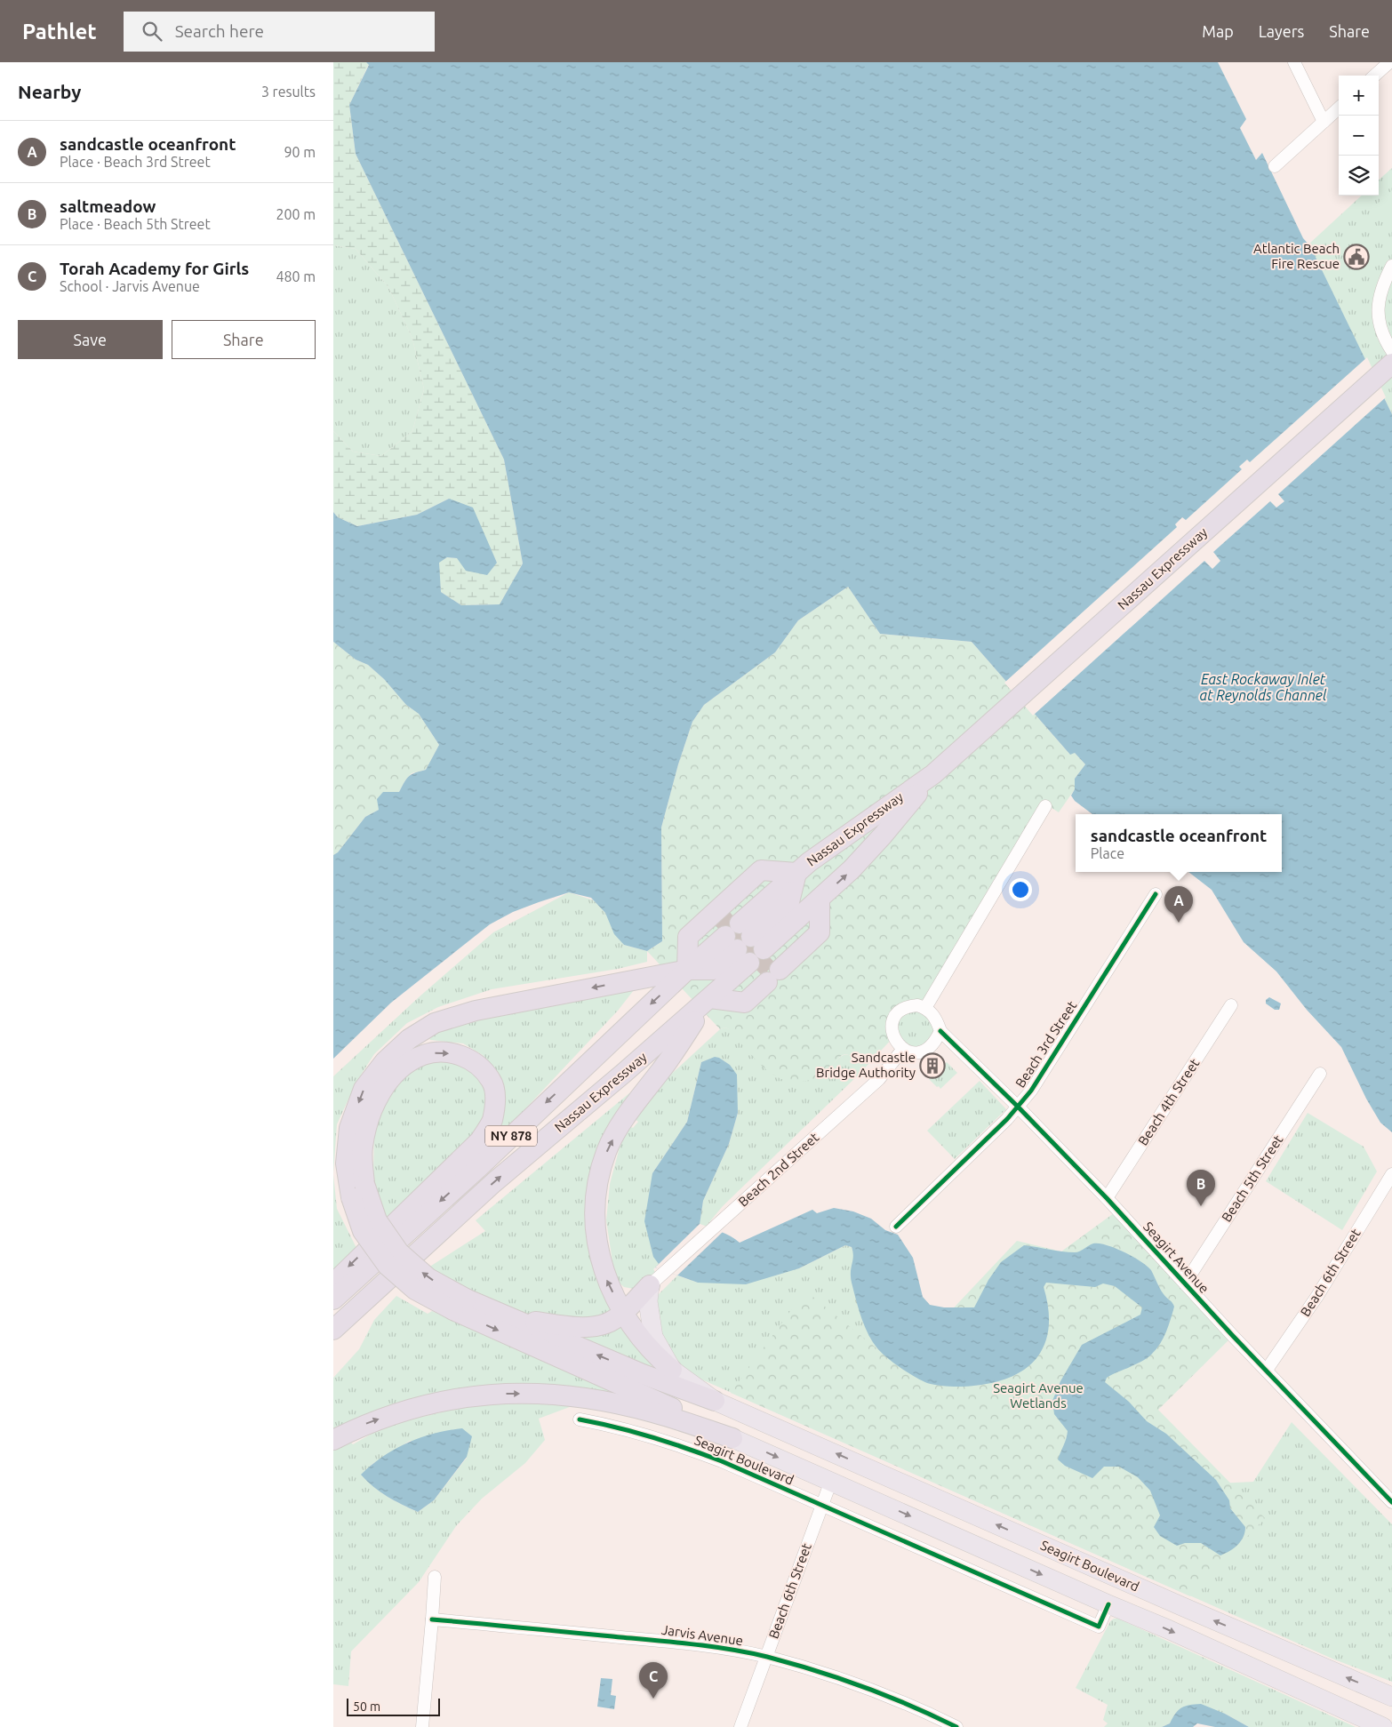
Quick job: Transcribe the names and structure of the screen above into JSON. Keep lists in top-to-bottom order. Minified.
{"streets":{"highway":["Nassau Expressway","NY 878"],"main road":["Seagirt Boulevard"],"street":["Beach 3rd Street","Beach 4th Street","Beach 2nd Street","Beach 5th Street","Seagirt Avenue","Beach 6th Street","Jarvis Avenue"]},"crossings":[["Beach 3rd Street","Seagirt Avenue"],["Beach 4th Street","Seagirt Avenue"],["Beach 2nd Street","Seagirt Avenue"],["Beach 5th Street","Seagirt Avenue"],["Seagirt Avenue","Beach 6th Street"],["Beach 6th Street","Seagirt Boulevard"],["Beach 6th Street","Jarvis Avenue"]],"water":["East Rockaway Inlet at Reynolds Channel"],"parks":["Seagirt Avenue Wetlands"],"places":{"public building":["Atlantic Beach Fire Rescue"],"building":["Sandcastle Bridge Authority"]},"scale_bar":"50 m","page":{"header":"Pathlet","search":"Search here","nav":["Map","Layers","Share"],"heading":["Nearby","3 results"],"map_buttons":["+","−"],"list":[{"mark":"A","name":"sandcastle oceanfront","note":"Place · Beach 3rd Street","value":"90 m"},{"mark":"B","name":"saltmeadow","note":"Place · Beach 5th Street","value":"200 m"},{"mark":"C","name":"Torah Academy for Girls","note":"School · Jarvis Avenue","value":"480 m"}],"buttons":["Save","Share"],"popup":["sandcastle oceanfront","Place"],"pins":["A","B","C"],"scale":"50 m"}}
